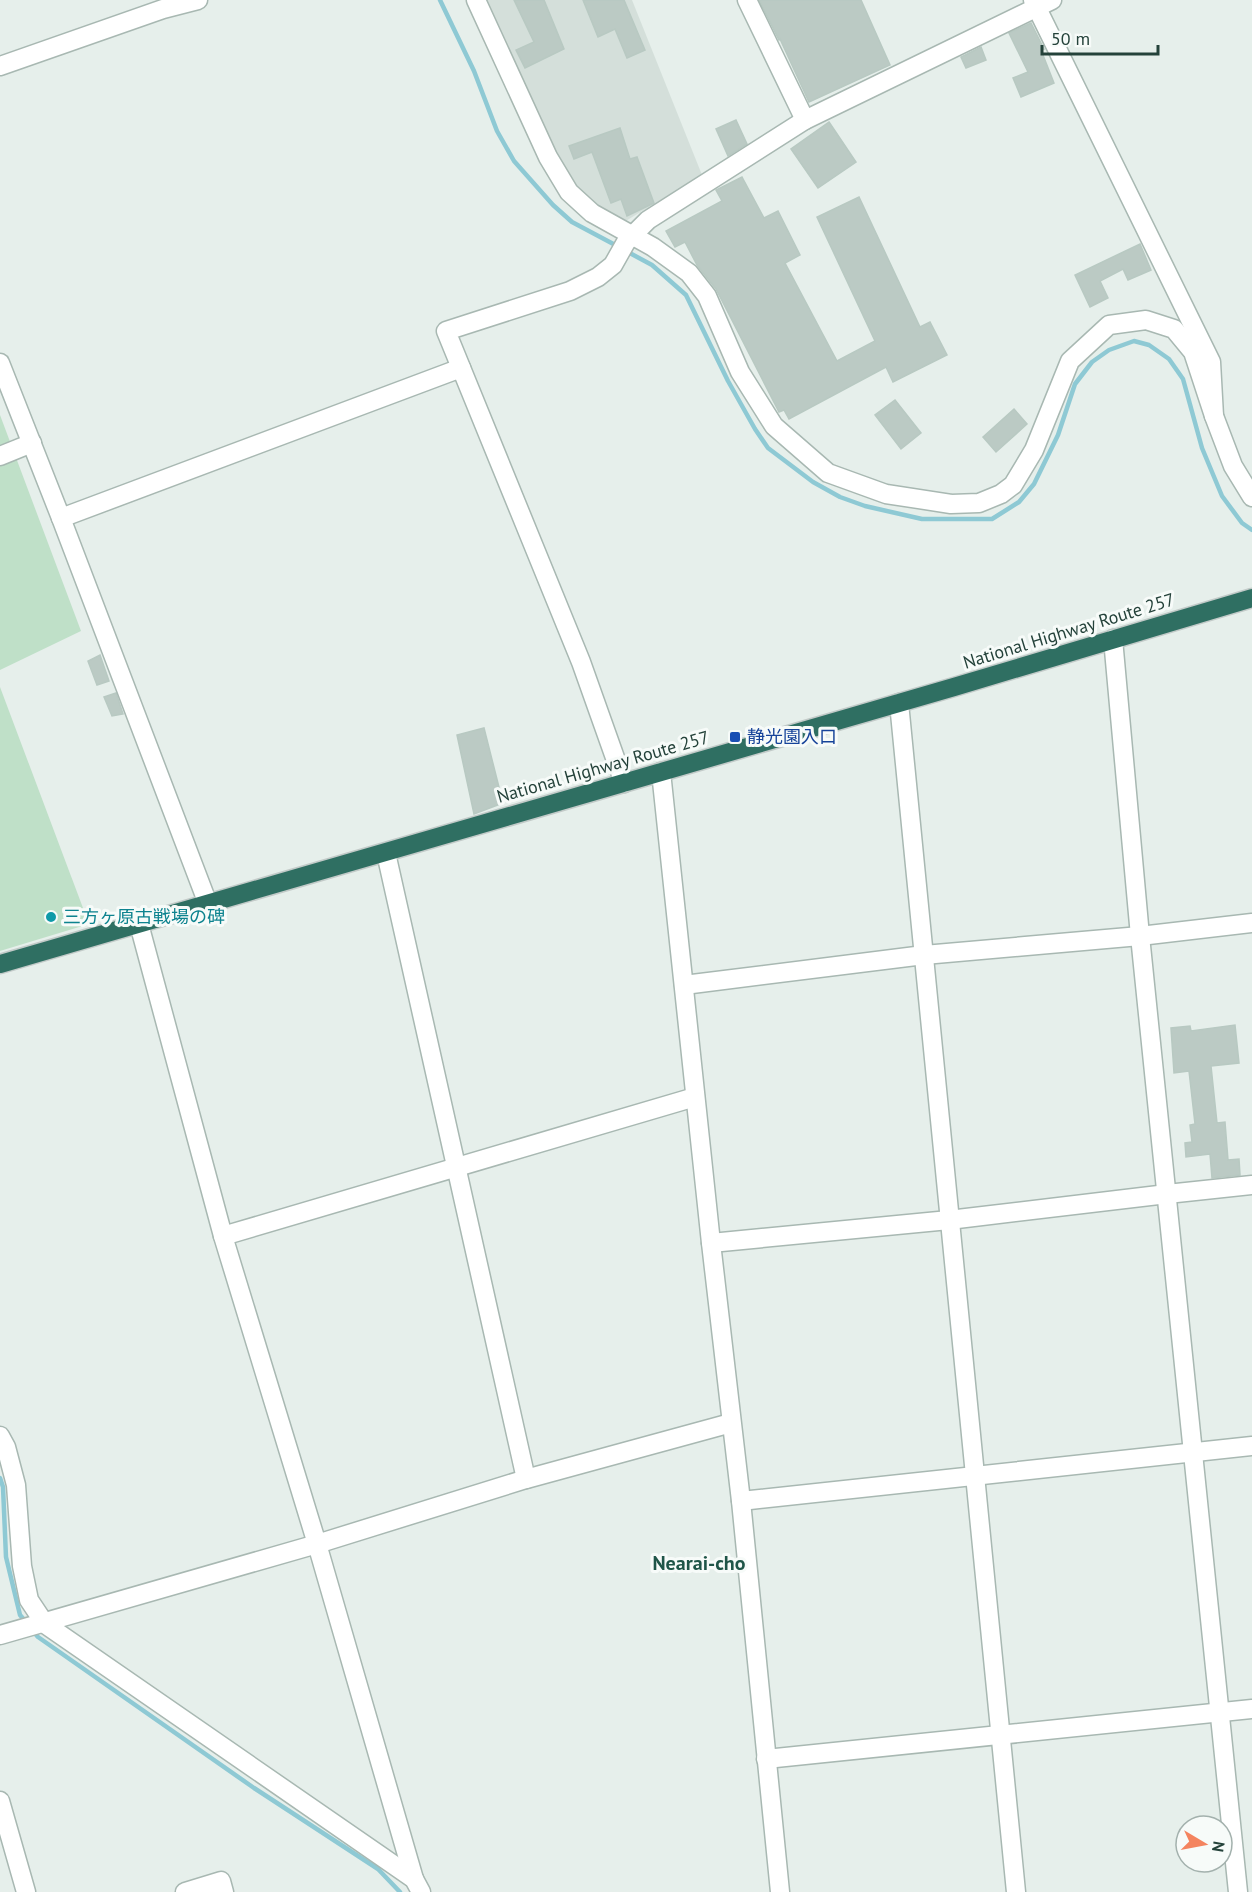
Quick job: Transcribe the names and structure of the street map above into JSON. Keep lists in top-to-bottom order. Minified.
{"streets":{"highway":["National Highway Route 257"]},"districts":["Nearai-cho"],"places":{"transit":["静光園入口"],"other":["三方ヶ原古戦場の碑"]},"scale_bar":"50 m","north":"right"}
